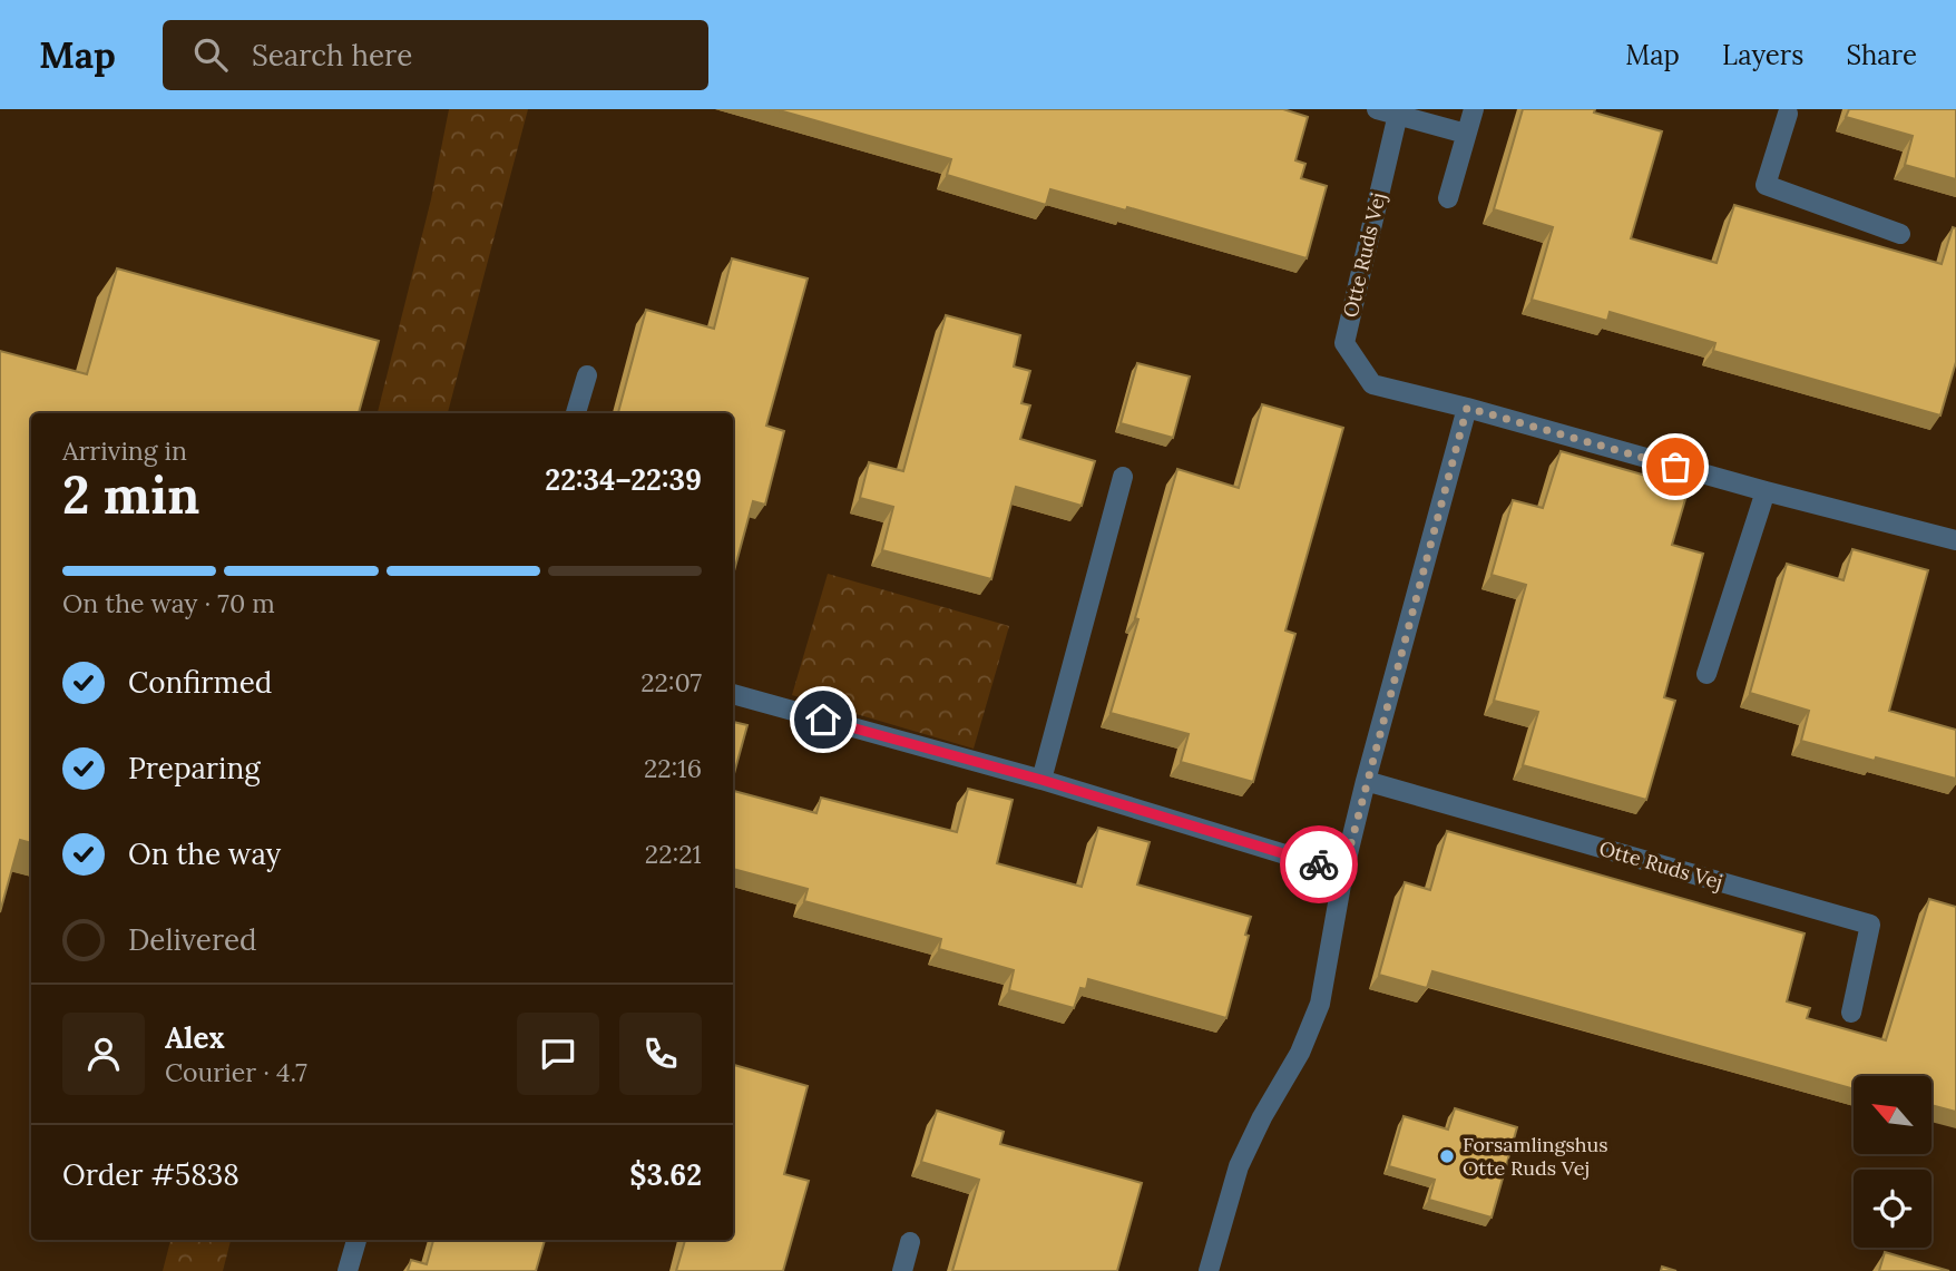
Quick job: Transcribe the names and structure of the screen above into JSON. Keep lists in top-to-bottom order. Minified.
{"streets":{"street":["Otte Ruds Vej"]},"places":["Forsamlingshus Otte Ruds Vej"],"north":"top left","page":{"header":"Map","search":"Search here","nav":["Map","Layers","Share"],"heading":["2 min","Arriving in","22:34–22:39"],"panel":["Alex","Courier · 4.7","Order #5838","$3.62"],"bar":"On the way · 70 m","list":[["Confirmed","22:07"],["Preparing","22:16"],["On the way","22:21"],"Delivered"]}}
